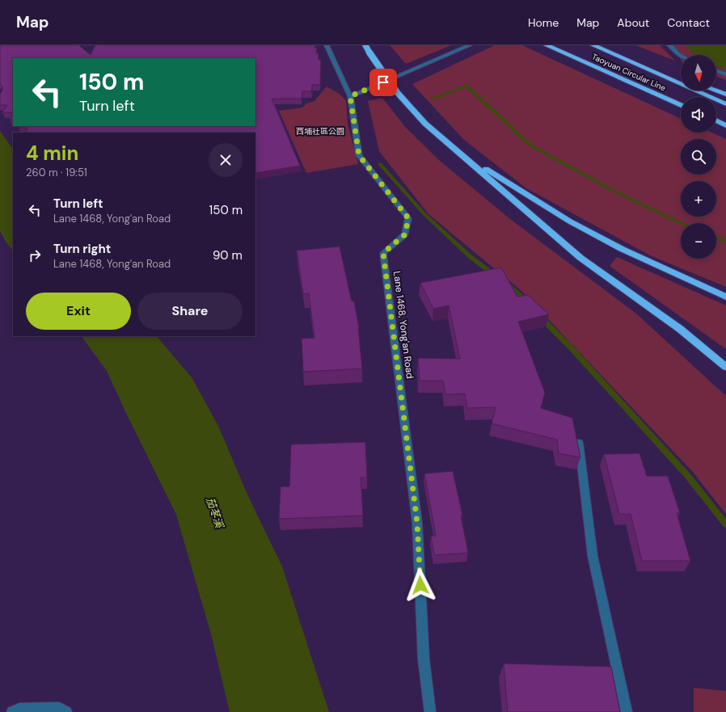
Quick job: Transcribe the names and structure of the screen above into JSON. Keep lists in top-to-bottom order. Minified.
{"streets":{"highway":["Taoyuan Circular Line"],"street":["Lane 1468, Yong'an Road"]},"water":["茄苳溪"],"parks":["西埔社區公園"],"north":"bottom","page":{"header":"Map","nav":["Home","Map","About","Contact"],"map_buttons":["+","−"],"turn":["150 m","Turn left"],"heading":["4 min","260 m · 19:51"],"list":[{"name":"Turn left","note":"Lane 1468, Yong'an Road","value":"150 m"},{"name":"Turn right","note":"Lane 1468, Yong'an Road","value":"90 m"}],"buttons":["Exit","Share"]}}
